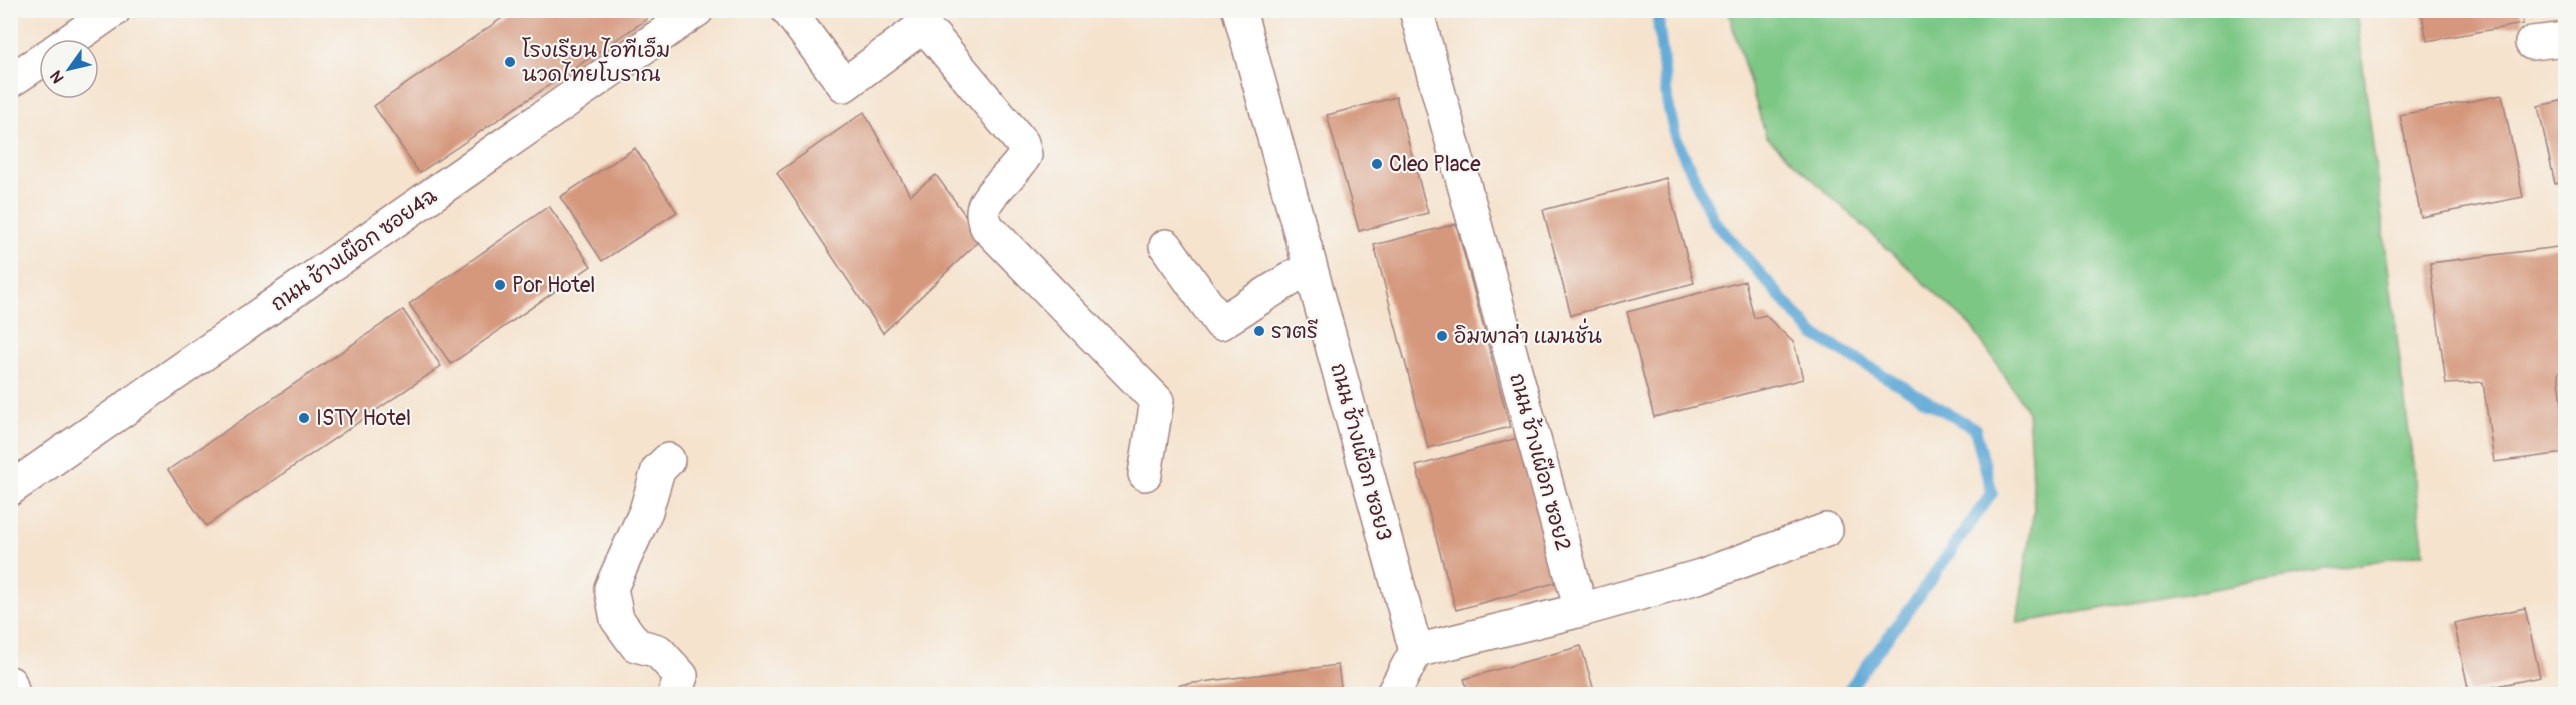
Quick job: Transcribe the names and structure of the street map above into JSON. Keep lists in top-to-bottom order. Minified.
{"streets":{"street":["ถนน ช้างเผือก ซอย4ฉ","ถนน ช้างเผือก ซอย3","ถนน ช้างเผือก ซอย2"]},"places":["โรงเรียน ไอทีเอ็ม นวดไทยโบราณ","Cleo Place","Por Hotel","ราตรี","อิมพาล่า แมนชั่น","ISTY Hotel"],"north":"bottom left"}
